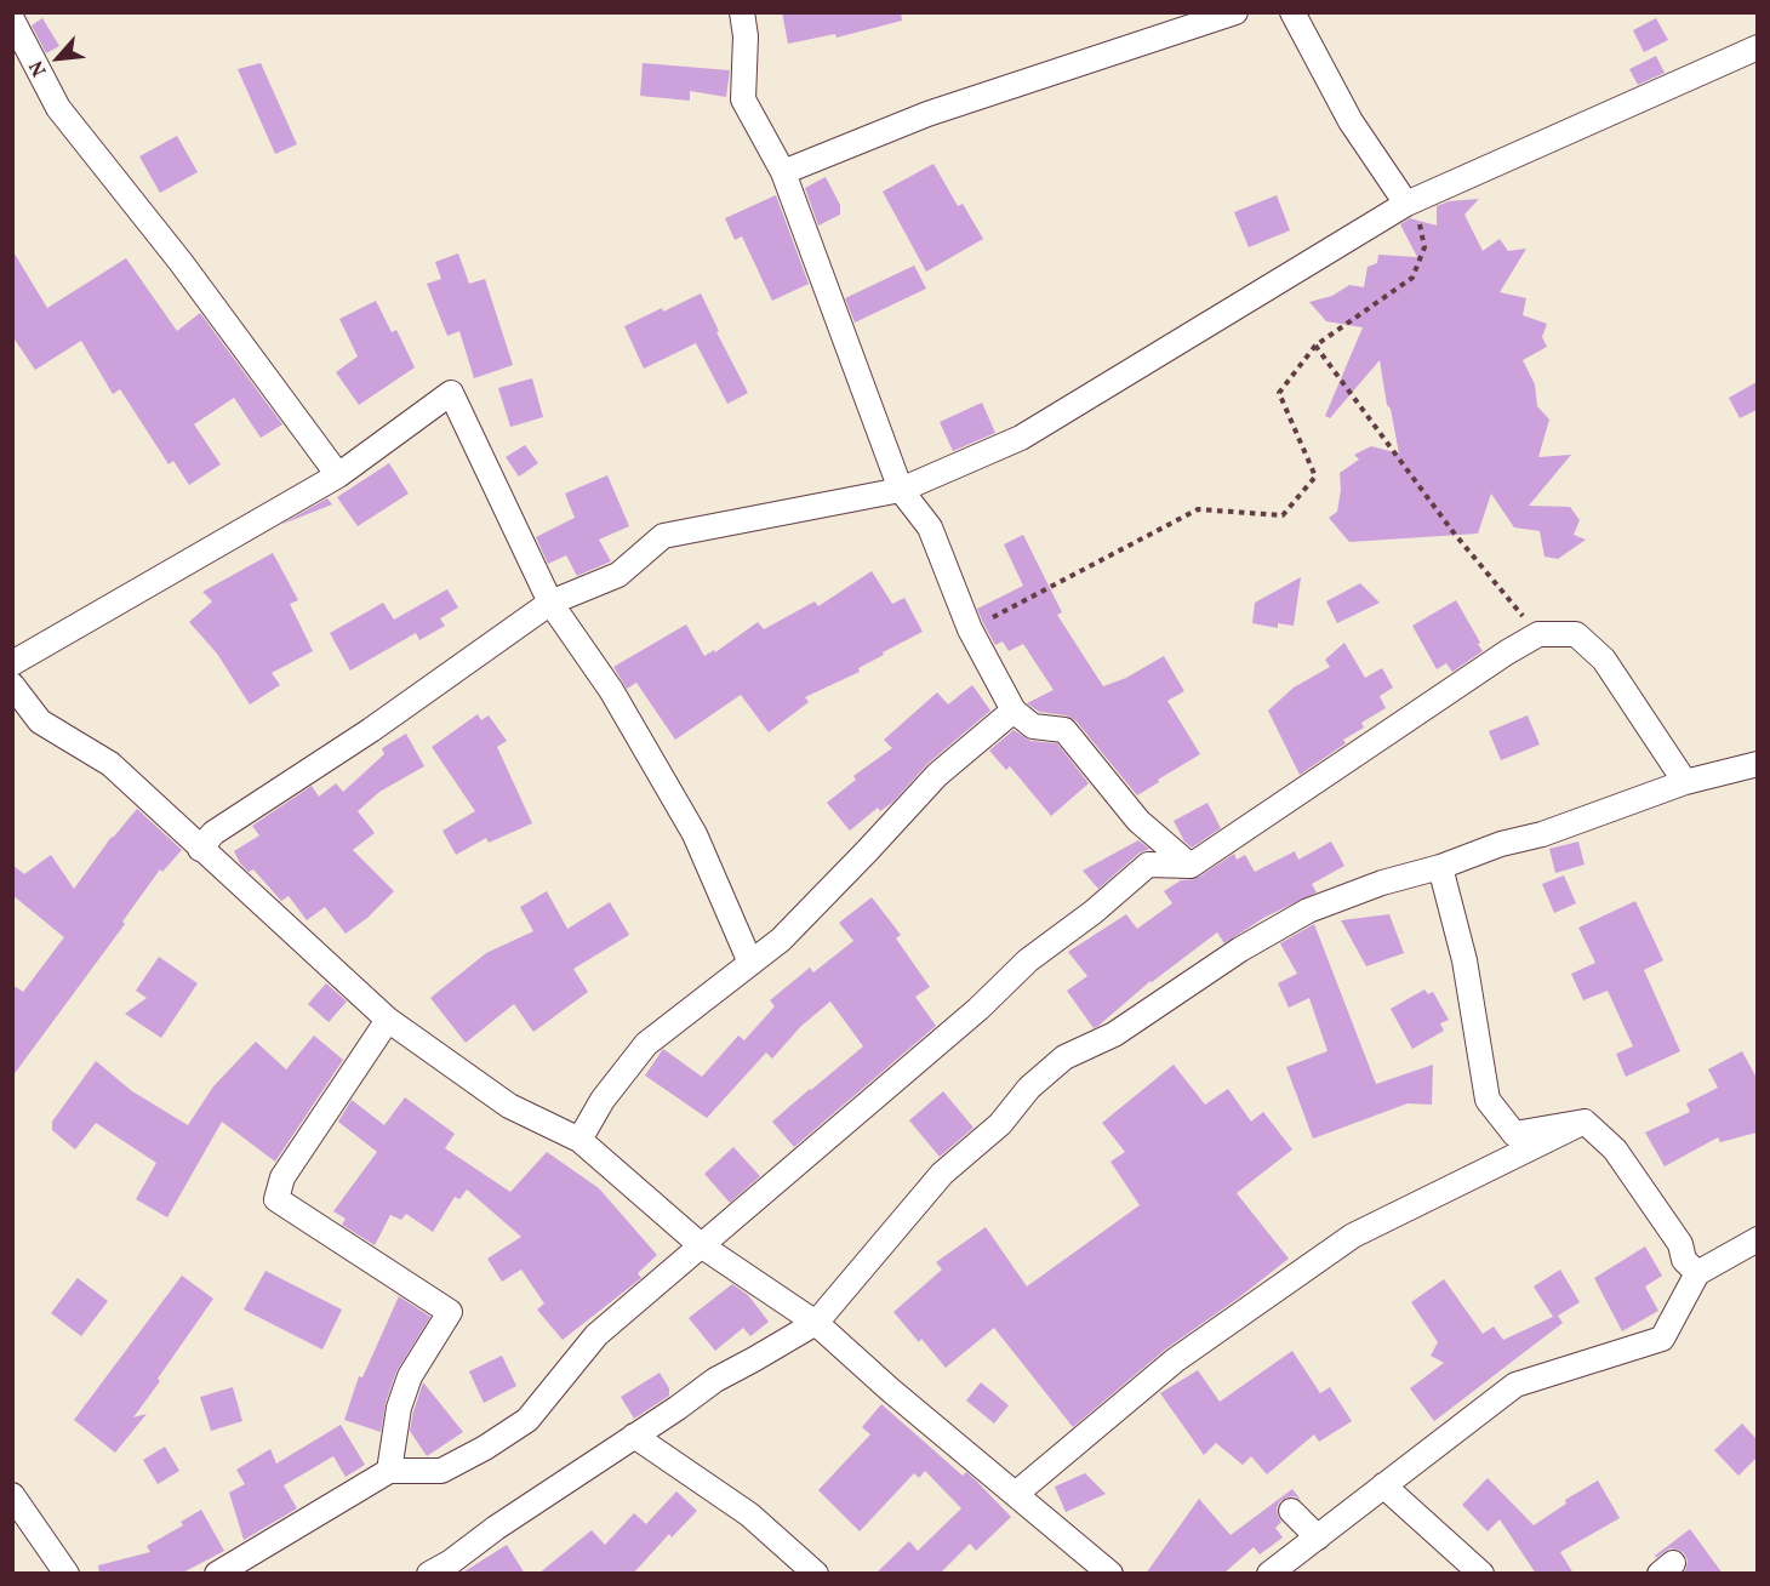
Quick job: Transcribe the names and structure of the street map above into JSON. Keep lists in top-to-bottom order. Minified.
{"north":"bottom left"}
